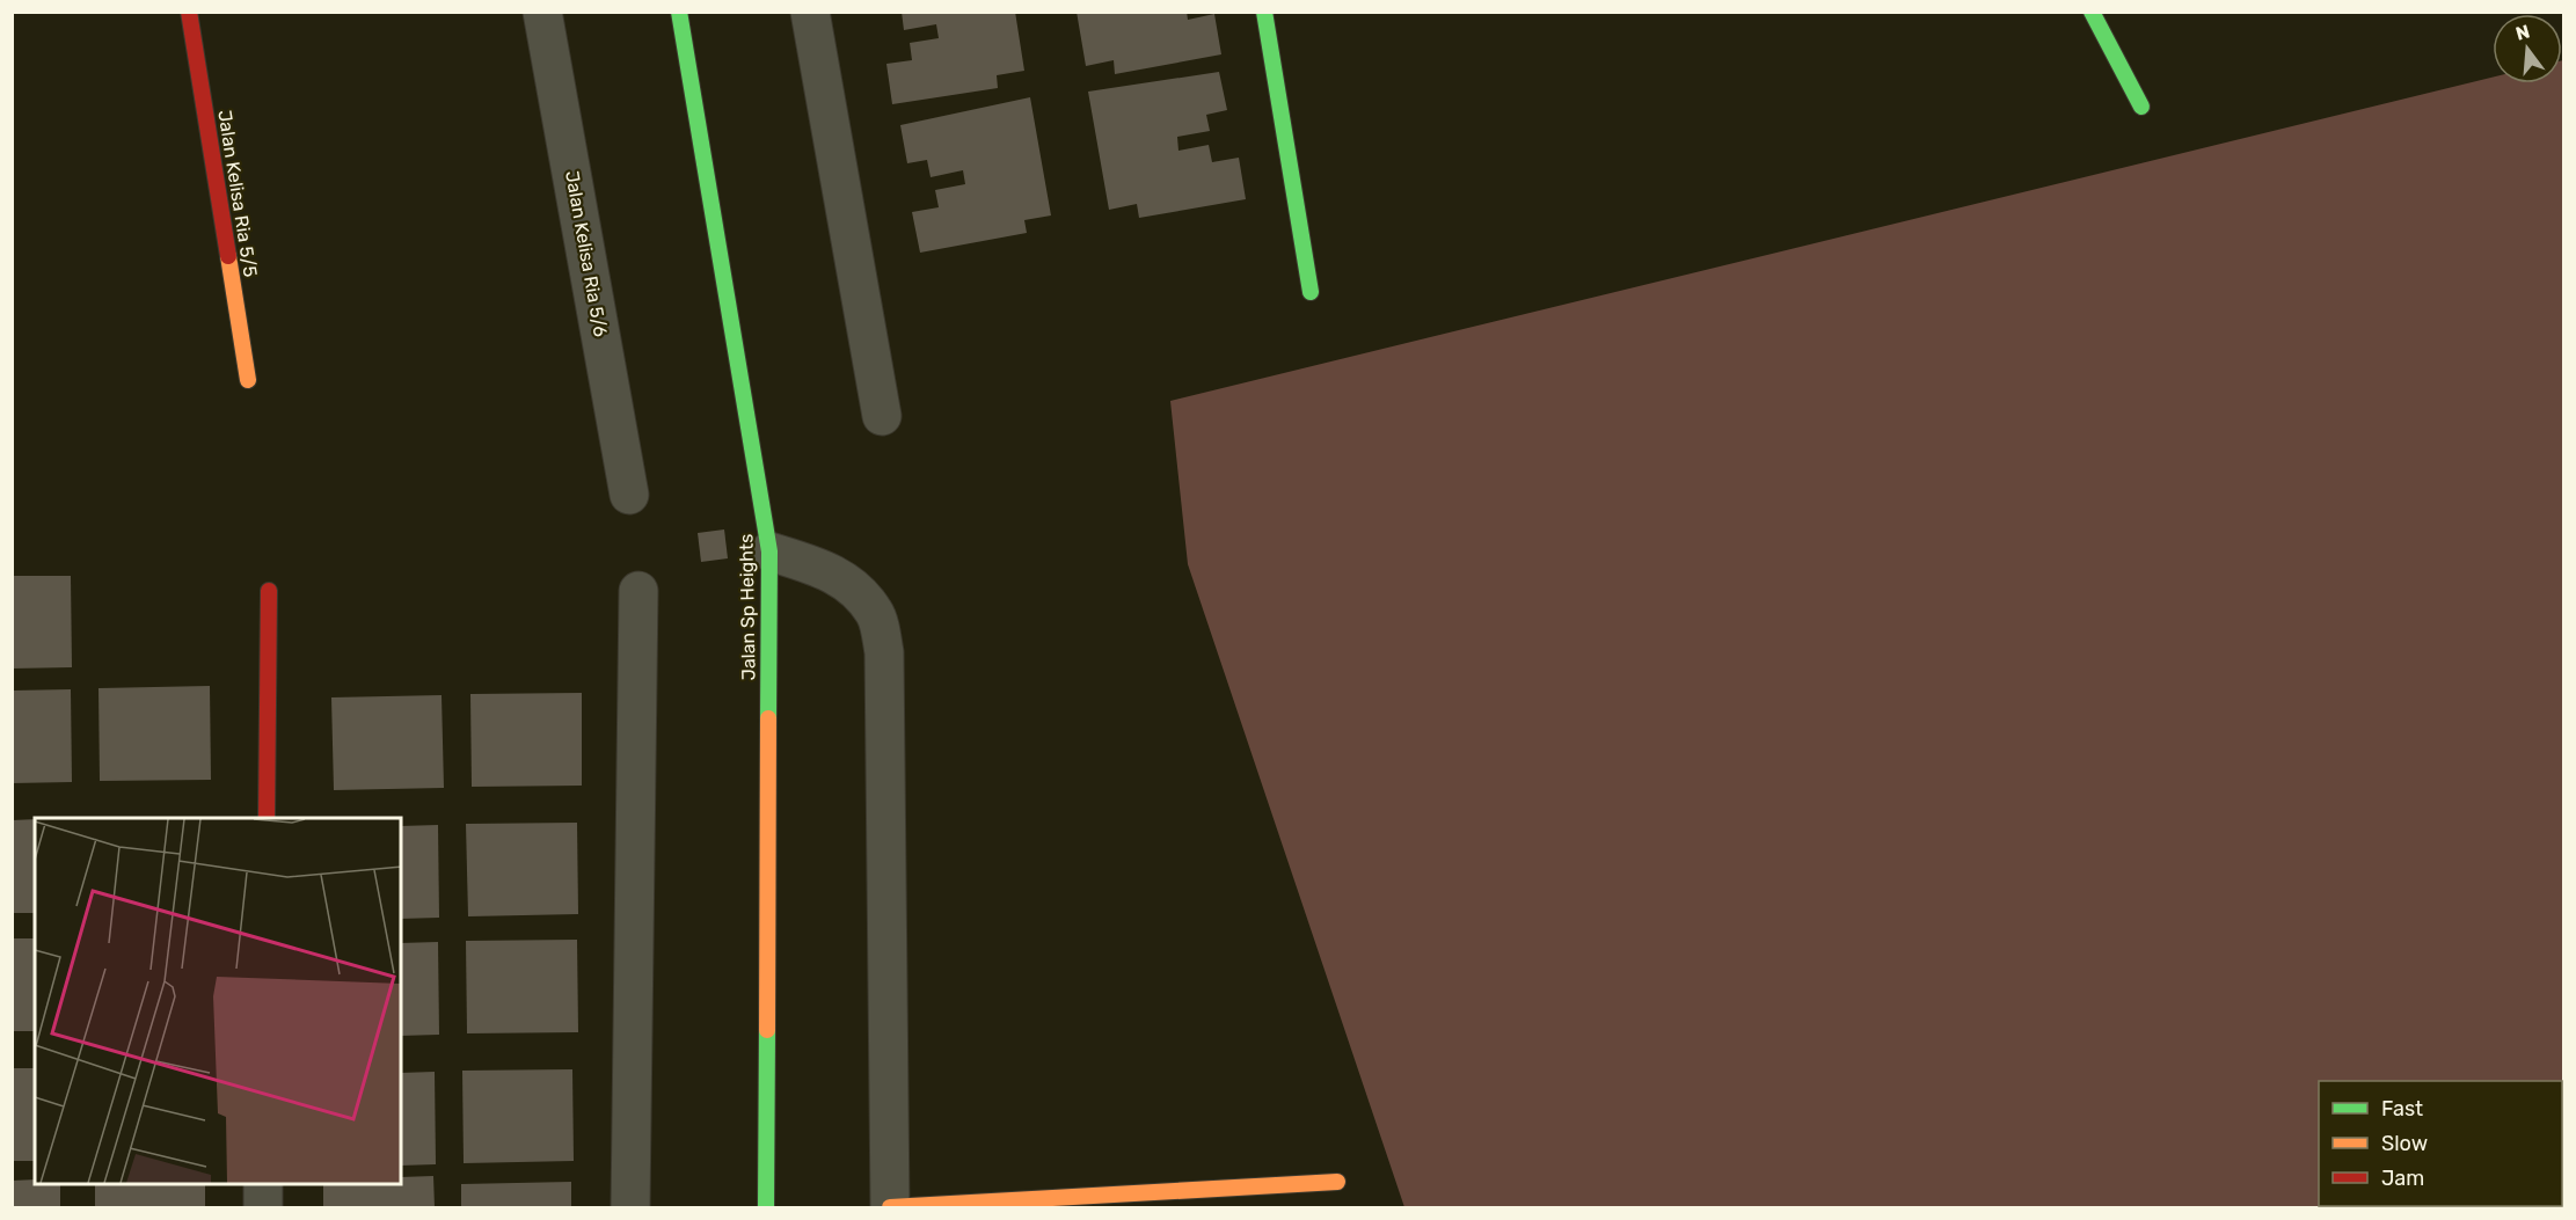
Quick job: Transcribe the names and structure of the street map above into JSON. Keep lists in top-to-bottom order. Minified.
{"streets":{"street":["Jalan Kelisa Ria 5/5","Jalan Kelisa Ria 5/6","Jalan Sp Heights"]},"legend":["Fast","Slow","Jam"],"north":"top"}
